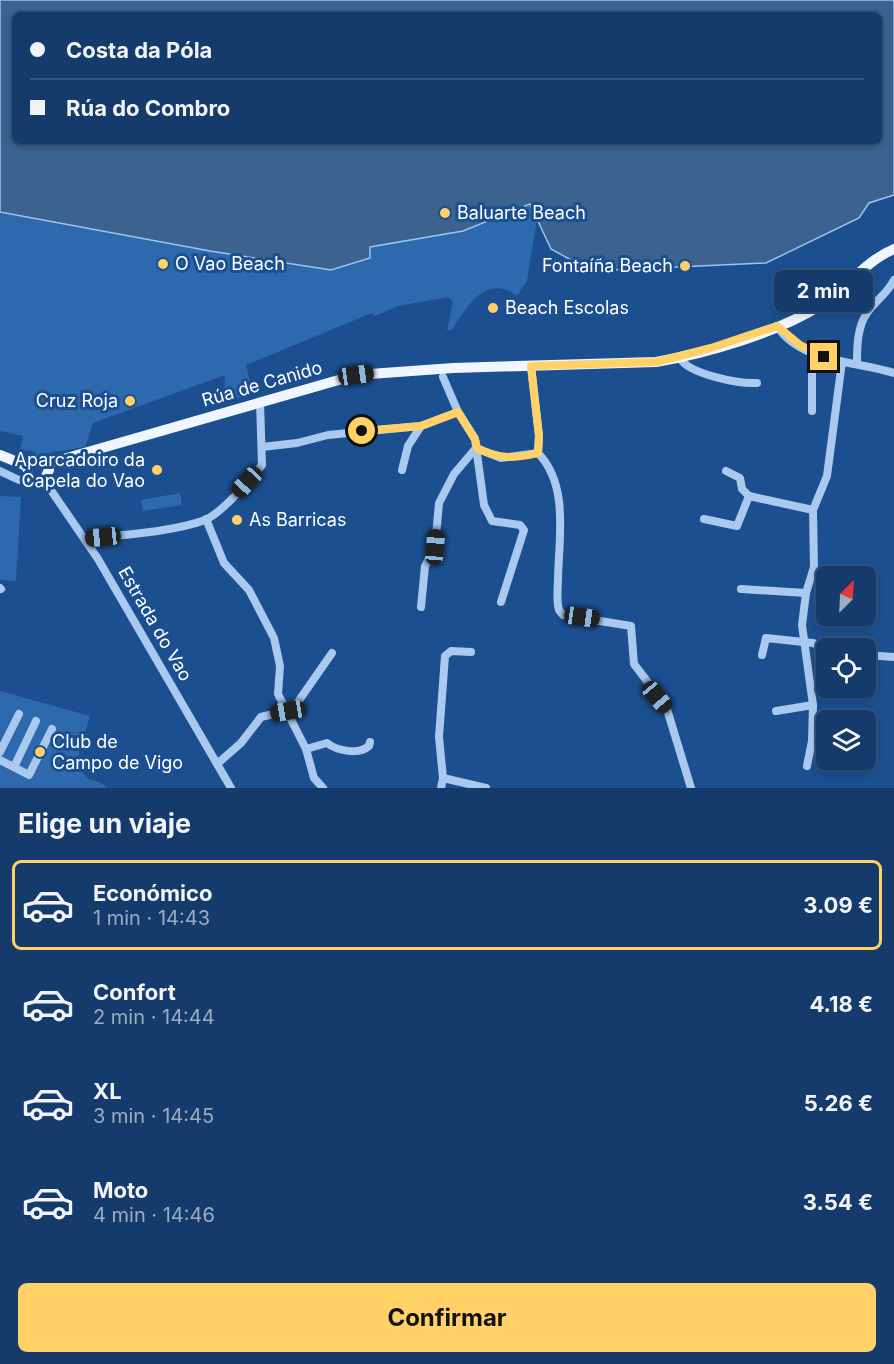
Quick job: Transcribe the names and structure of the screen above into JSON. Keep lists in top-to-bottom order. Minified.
{"streets":{"main road":["Rúa de Canido"],"street":["Estrada do Vao"]},"crossings":[["Rúa de Canido","Estrada do Vao"]],"places":["Baluarte Beach","O Vao Beach","Fontaíña Beach","Beach Escolas","Cruz Roja","Aparcadoiro da Capela do Vao","As Barricas","Club de Campo de Vigo"],"north":"top right","page":{"banner":["Costa da Póla","Rúa do Combro"],"bubble":"2 min","heading":"Elige un viaje","list":[{"name":"Económico","note":"1 min · 14:43","value":"3.09 €"},{"name":"Confort","note":"2 min · 14:44","value":"4.18 €"},{"name":"XL","note":"3 min · 14:45","value":"5.26 €"},{"name":"Moto","note":"4 min · 14:46","value":"3.54 €"}],"buttons":"Confirmar"}}
